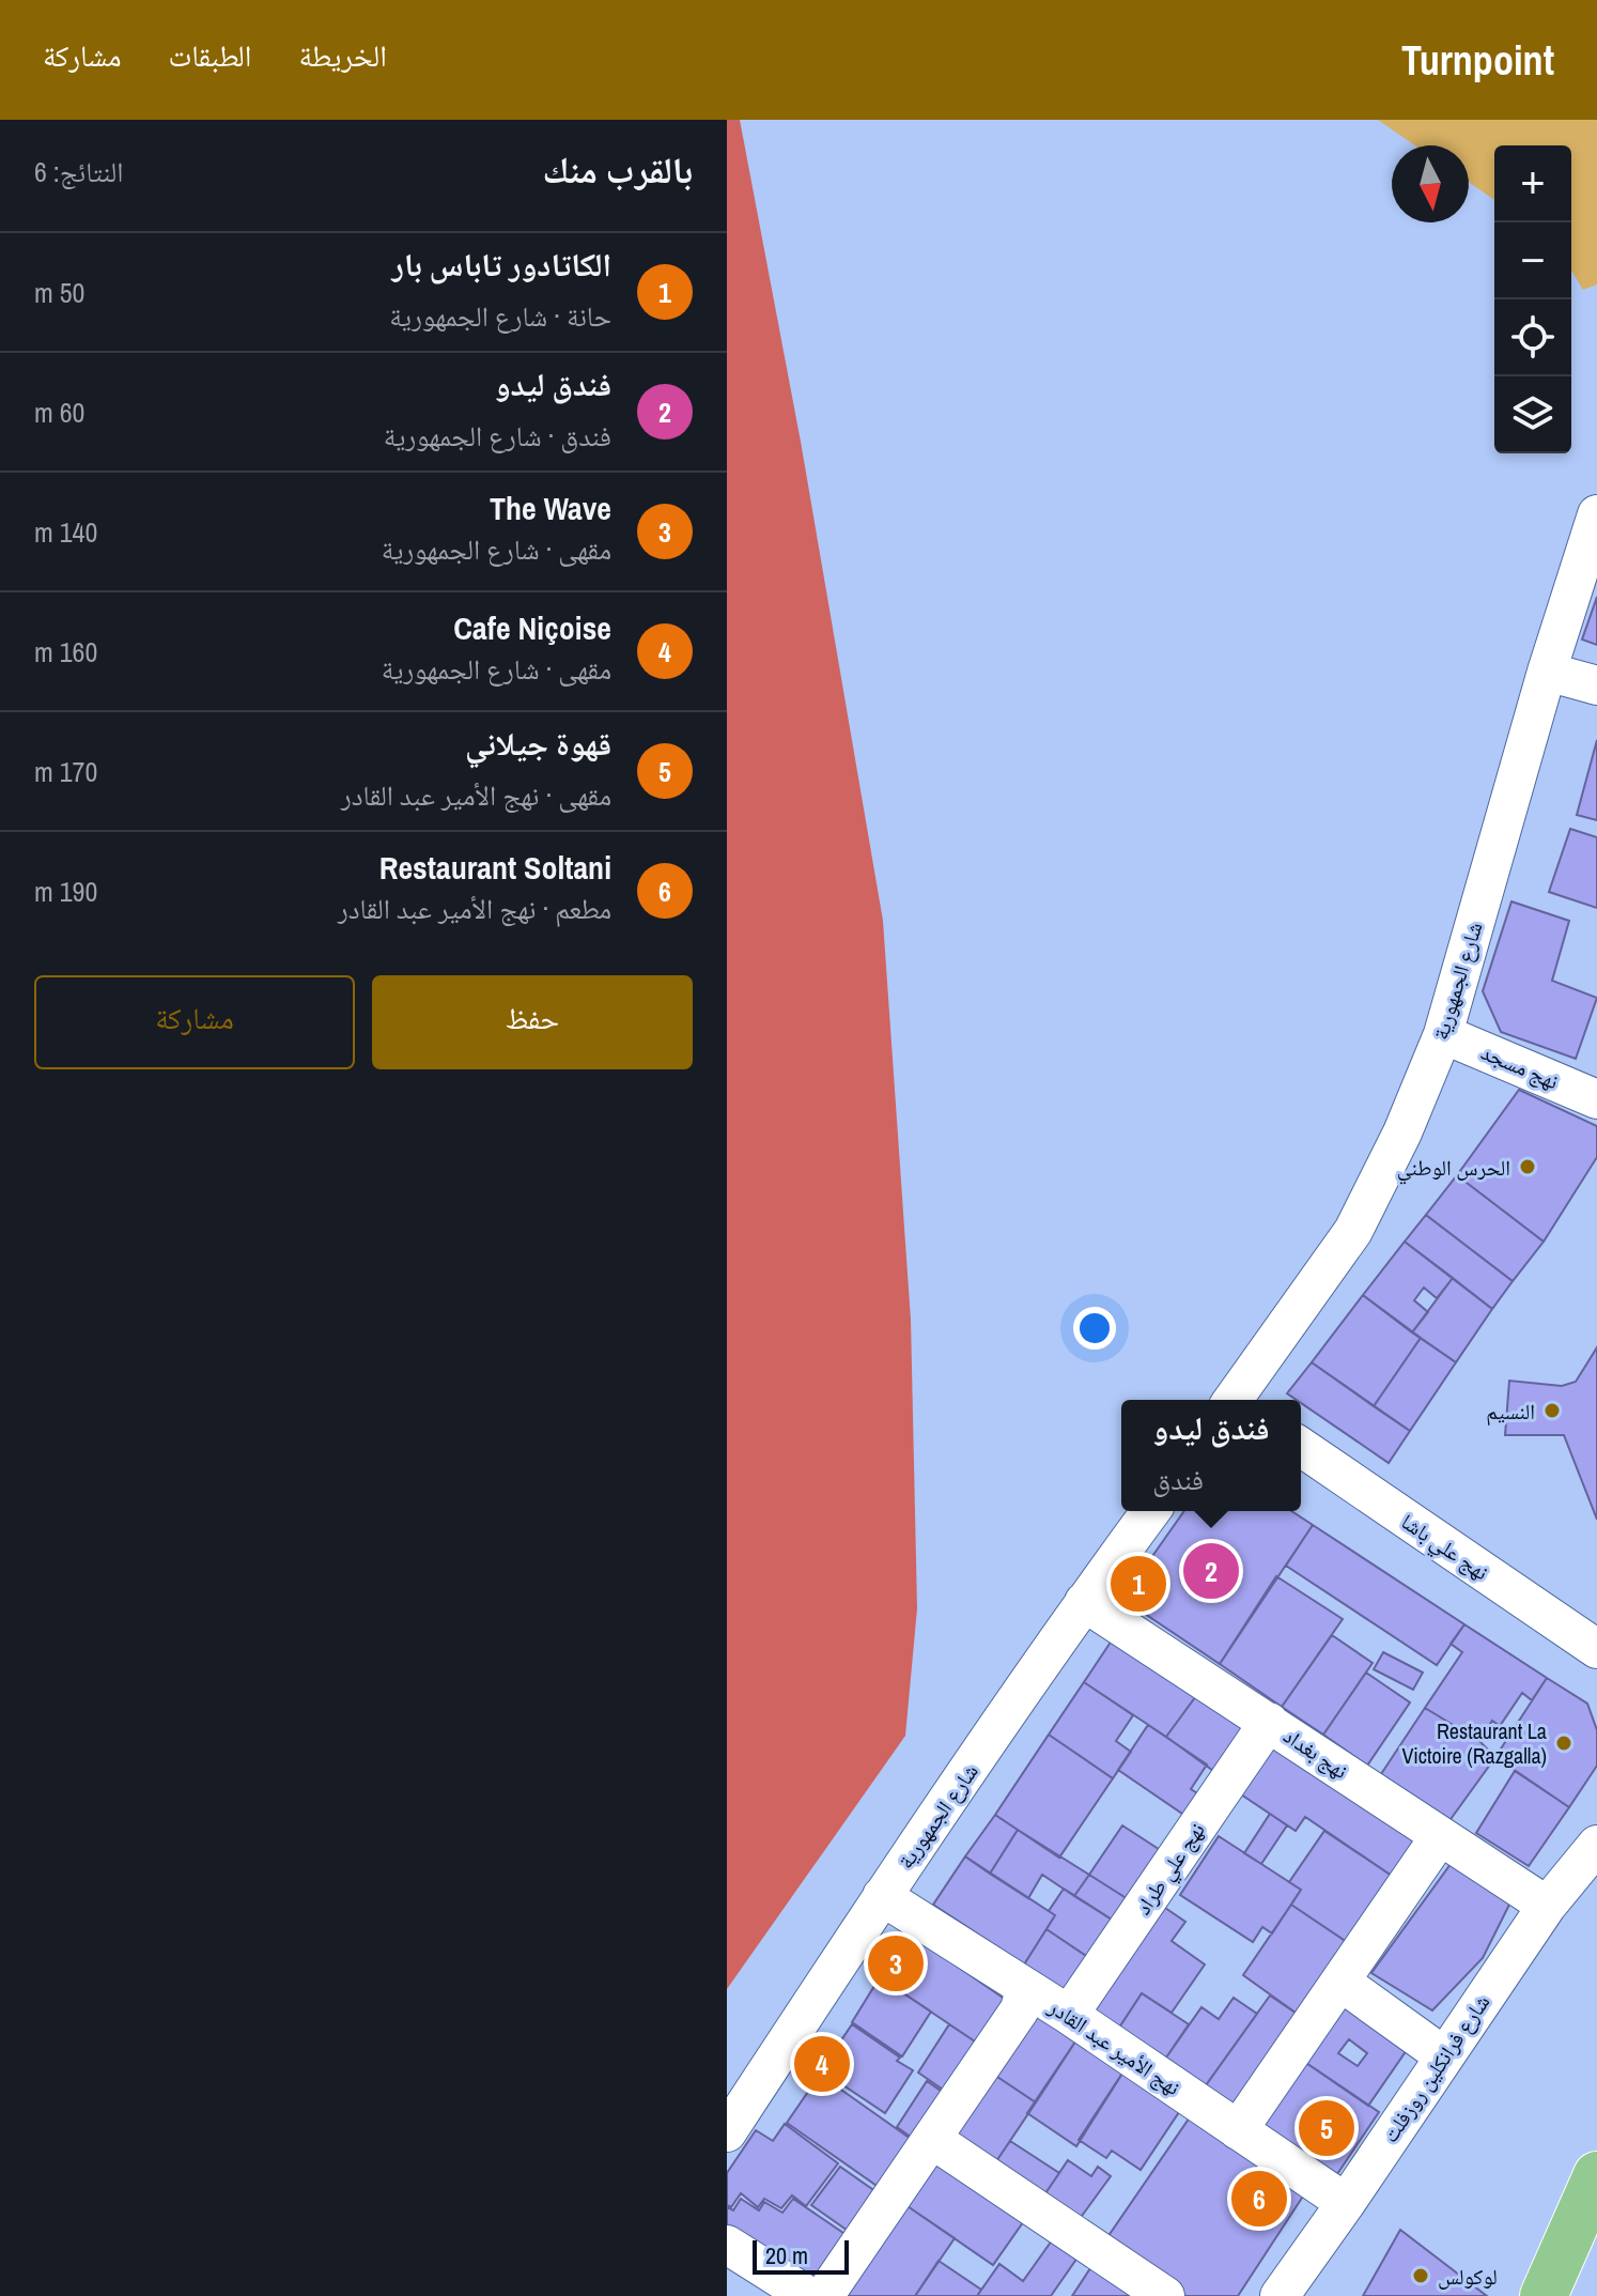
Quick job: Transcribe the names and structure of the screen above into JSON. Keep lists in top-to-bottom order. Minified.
{"streets":{"street":["شارع الجمهورية","نهج مسجد","نهج علي باشا","نهج بغداد","نهج علي طراد","نهج الأمير عبد القادر","شارع فرانكلين روزفلت"]},"crossings":[["شارع الجمهورية","نهج مسجد"],["شارع الجمهورية","نهج بغداد"],["شارع الجمهورية","نهج الأمير عبد القادر"],["نهج بغداد","نهج علي طراد"],["نهج بغداد","شارع فرانكلين روزفلت"],["نهج علي طراد","نهج الأمير عبد القادر"],["نهج الأمير عبد القادر","شارع فرانكلين روزفلت"]],"places":["الحرس الوطني","النسيم","Restaurant La Victoire (Razgalla)","لوكولس"],"scale_bar":"20 m","north":"bottom","page":{"header":"Turnpoint","nav":["الخريطة","الطبقات","مشاركة"],"heading":["بالقرب منك","النتائج: 6"],"map_buttons":["+","−"],"list":[{"mark":"1","name":"الكاتادور تاباس بار","note":"حانة · شارع الجمهورية","value":"50 m"},{"mark":"2","name":"فندق ليدو","note":"فندق · شارع الجمهورية","value":"60 m"},{"mark":"3","name":"The Wave","note":"مقهى · شارع الجمهورية","value":"140 m"},{"mark":"4","name":"Cafe Niçoise","note":"مقهى · شارع الجمهورية","value":"160 m"},{"mark":"5","name":"قهوة جيلاني","note":"مقهى · نهج الأمير عبد القادر","value":"170 m"},{"mark":"6","name":"Restaurant Soltani","note":"مطعم · نهج الأمير عبد القادر","value":"190 m"}],"buttons":["حفظ","مشاركة"],"popup":["فندق ليدو","فندق"],"pins":["2","1","3","4","5","6"],"scale":"20 m"}}
